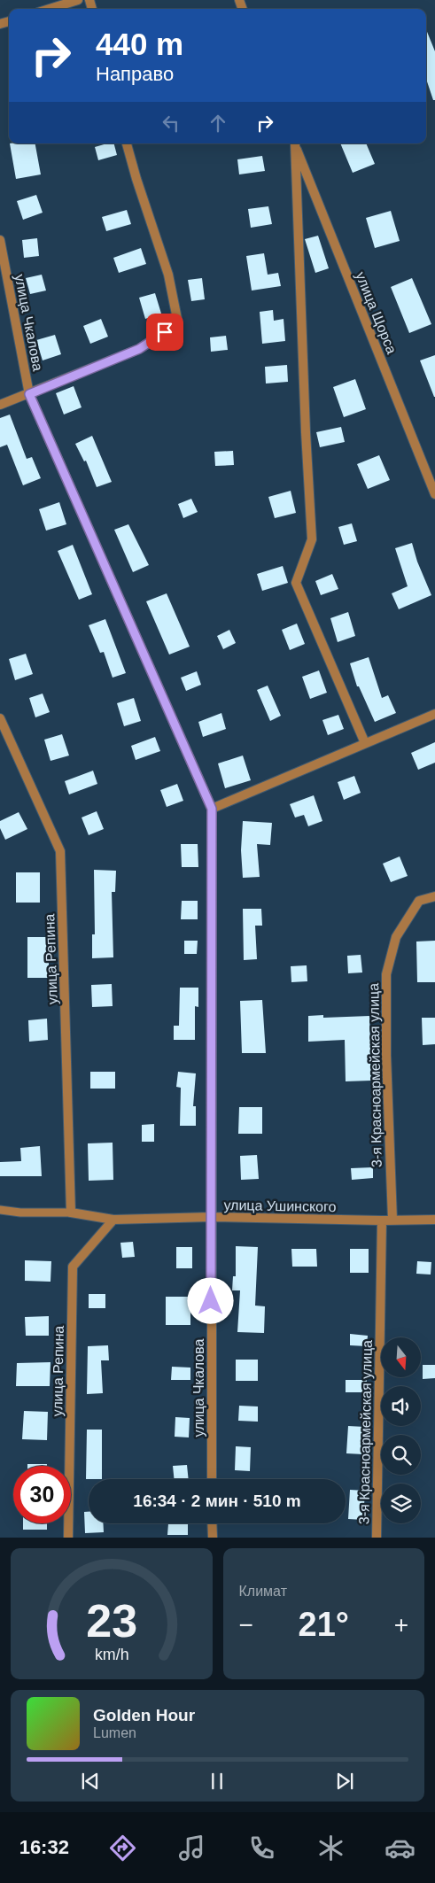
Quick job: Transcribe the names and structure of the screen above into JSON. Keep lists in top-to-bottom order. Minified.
{"streets":{"street":["улица Щорса","улица Чкалова","улица Репина","3-я Красноармейская улица","улица Ушинского"]},"crossings":[["улица Чкалова","улица Ушинского"],["улица Репина","улица Ушинского"],["3-я Красноармейская улица","улица Ушинского"]],"north":"bottom","page":{"turn":["440 m","Направо"],"limit":"30","trip":"16:34 · 2 мин · 510 m","tile":"Климат","heat":["−","21°","+"],"song":["Golden Hour","Lumen"],"tabs":"16:32","gauge":["23","km/h"]}}
